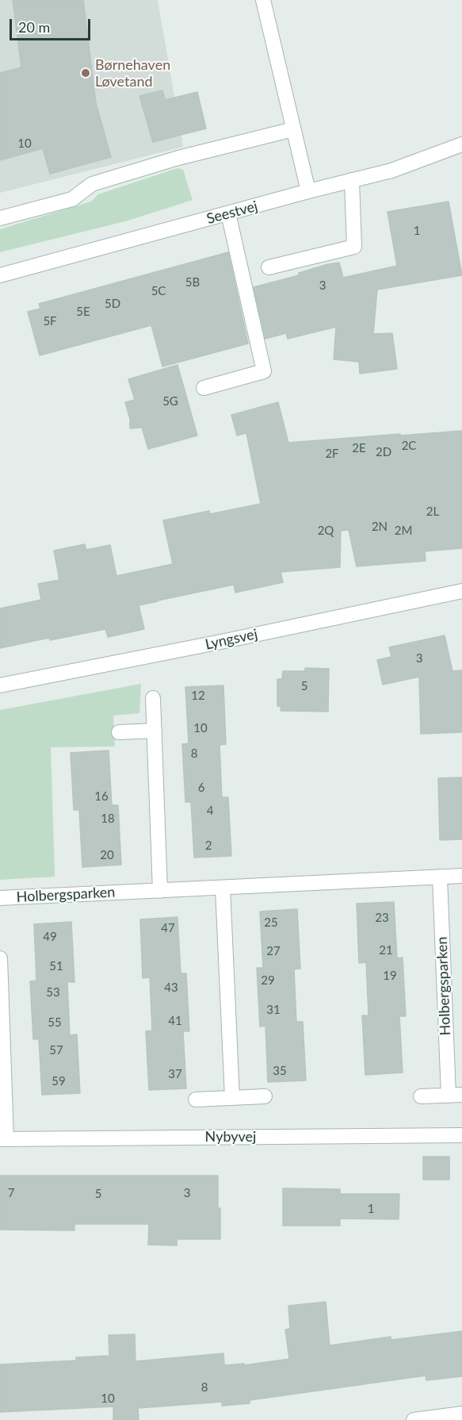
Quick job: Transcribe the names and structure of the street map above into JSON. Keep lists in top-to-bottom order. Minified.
{"streets":{"street":["Seestvej","Lyngsvej","Holbergsparken","Nybyvej"]},"places":["Børnehaven Løvetand"],"house_numbers":["10","1","5B","3","5C","5D","5E","5F","5G","2C","2E","2D","2F","2L","2N","2Q","2M","3","5","12","10","8","6","16","4","18","2","20","23","25","47","49","21","27","51","19","29","43","53","31","41","55","57","35","37","59","7","3","5","1","8","10"],"scale_bar":"20 m"}
